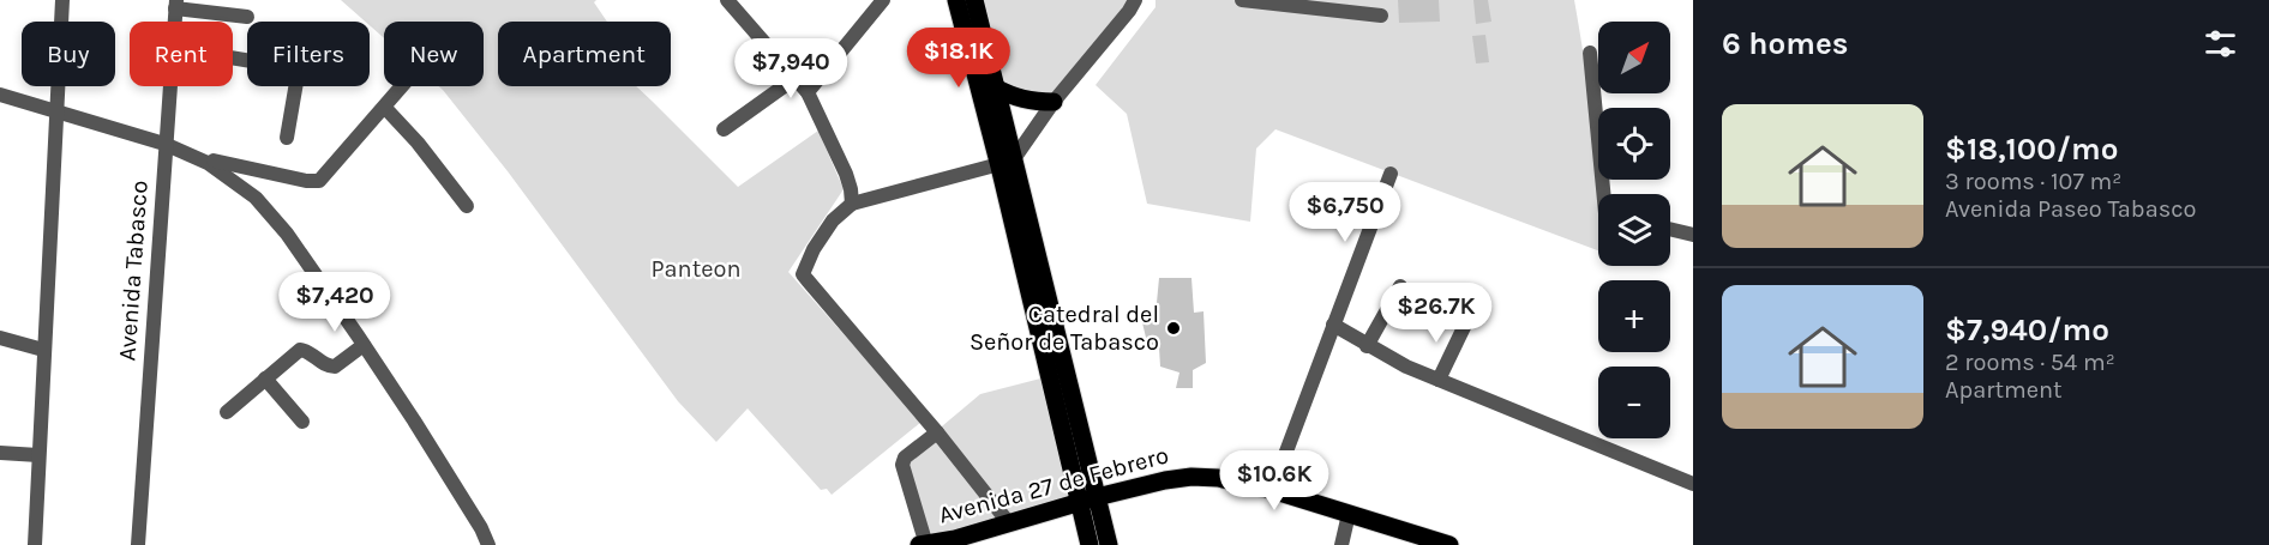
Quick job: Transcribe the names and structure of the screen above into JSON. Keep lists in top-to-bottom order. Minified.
{"streets":{"main road":["Avenida 27 de Febrero"],"street":["Avenida Tabasco"]},"parks":["Panteon"],"places":["Catedral del Señor de Tabasco"],"north":"top right","page":{"heading":"6 homes","map_buttons":["+","−"],"chip":["Buy","Rent","Filters","New","Apartment"],"price":["$18.1K","$7,940","$6,750","$7,420","$26.7K","$10.6K"],"list":[{"name":"$18,100/mo","note":"3 rooms · 107 m² · Avenida Paseo Tabasco"},{"name":"$7,940/mo","note":"2 rooms · 54 m² · Apartment"}]}}
